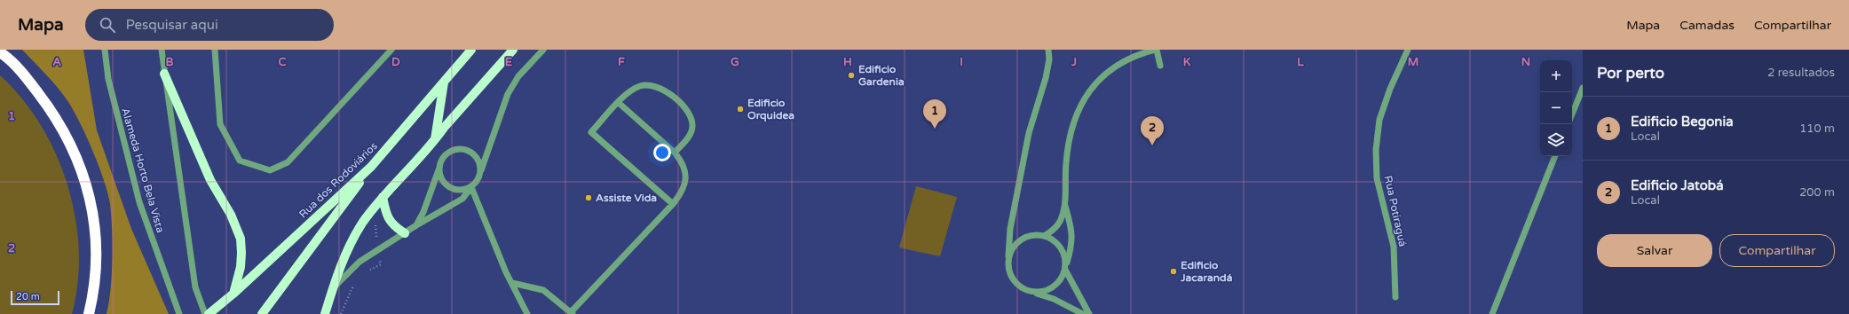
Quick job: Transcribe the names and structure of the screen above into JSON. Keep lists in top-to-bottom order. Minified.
{"streets":{"main road":["Rua dos Rodoviários"],"street":["Alameda Horto Bela Vista","Rua Potiraguá"]},"places":["Edificio Gardenia","Edificio Orquidea","Assiste Vida","Edificio Jacarandá"],"scale_bar":"20 m","page":{"header":"Mapa","search":"Pesquisar aqui","nav":["Mapa","Camadas","Compartilhar"],"heading":["Por perto","2 resultados"],"map_buttons":["+","−"],"list":[{"mark":"1","name":"Edificio Begonia","note":"Local","value":"110 m"},{"mark":"2","name":"Edificio Jatobá","note":"Local","value":"200 m"}],"pins":["1","2"],"buttons":["Salvar","Compartilhar"],"scale":"20 m"},"grid":{"columns":["A","B","C","D","E","F","G","H","I","J","K","L","M","N"],"rows":["1","2"]}}
